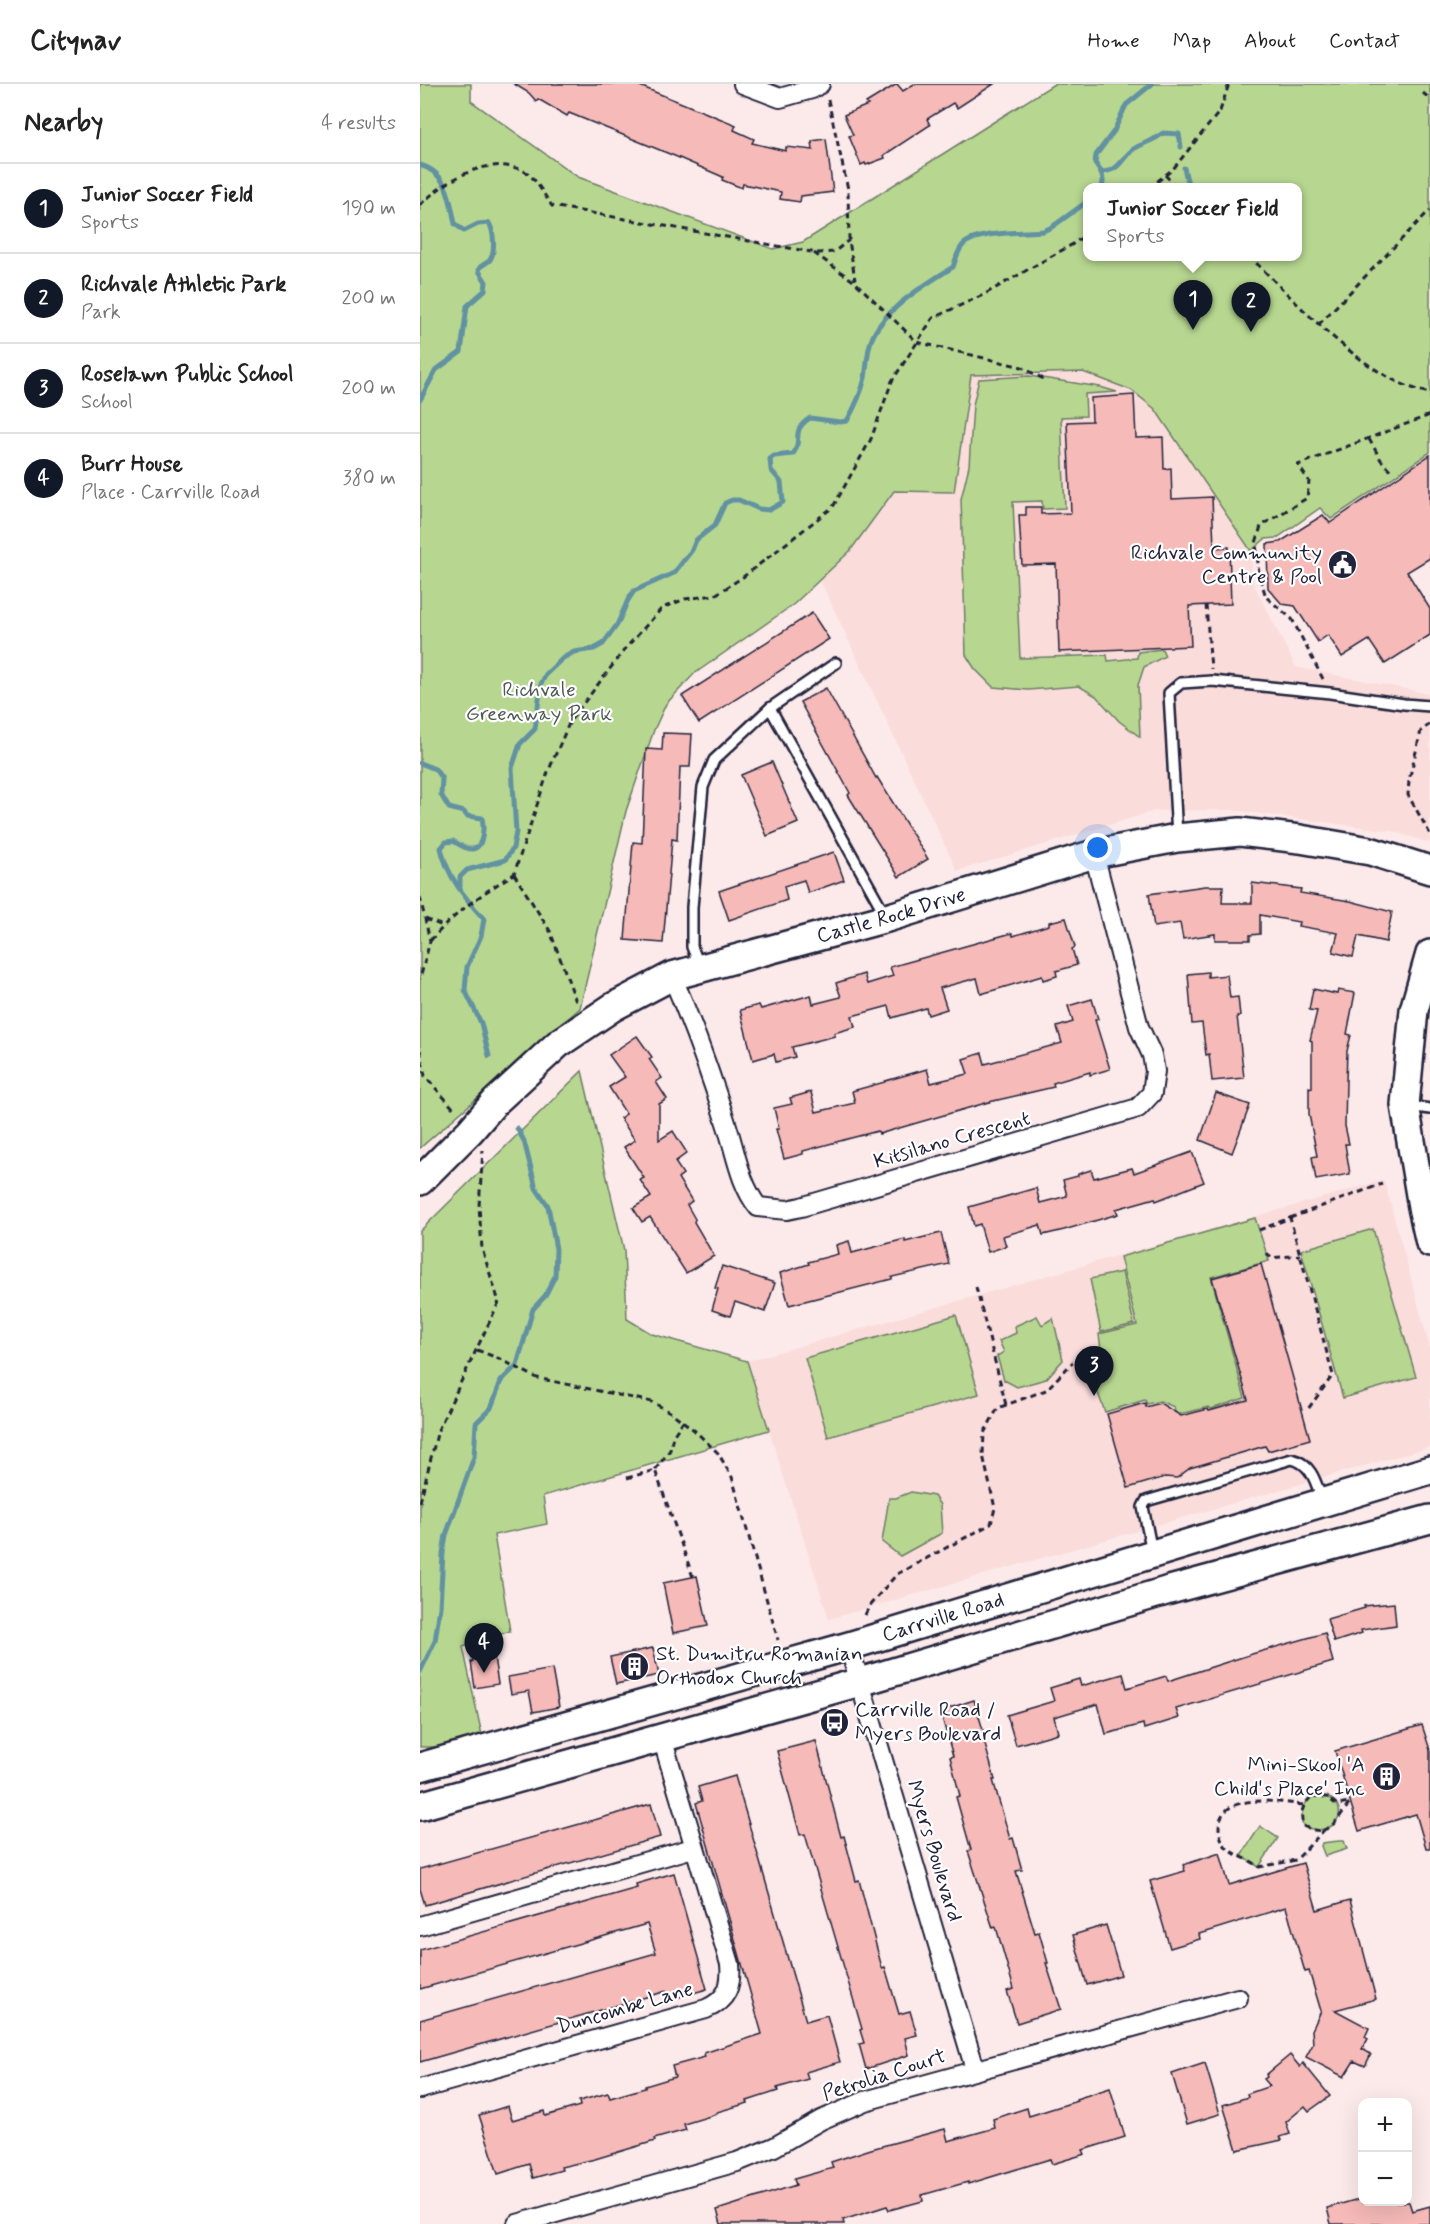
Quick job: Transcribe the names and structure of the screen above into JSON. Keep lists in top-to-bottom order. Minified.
{"streets":{"main road":["Castle Rock Drive","Carrville Road"],"street":["Kitsilano Crescent","Myers Boulevard","Duncombe Lane","Petrolia Court"]},"crossings":[["Castle Rock Drive","Kitsilano Crescent"],["Carrville Road","Myers Boulevard"],["Carrville Road","Duncombe Lane"],["Myers Boulevard","Petrolia Court"]],"parks":["Richvale Greenway Park"],"places":{"public building":["Richvale Community Centre & Pool"],"building":["St. Dumitru Romanian Orthodox Church","Mini-Skool 'A Child's Place' Inc"],"bus stop":["Carrville Road / Myers Boulevard"]},"page":{"header":"Citynav","nav":["Home","Map","About","Contact"],"heading":["Nearby","4 results"],"list":[{"mark":"1","name":"Junior Soccer Field","note":"Sports","value":"190 m"},{"mark":"2","name":"Richvale Athletic Park","note":"Park","value":"200 m"},{"mark":"3","name":"Roselawn Public School","note":"School","value":"200 m"},{"mark":"4","name":"Burr House","note":"Place · Carrville Road","value":"380 m"}],"popup":["Junior Soccer Field","Sports"],"pins":["1","2","3","4"],"map_buttons":["+","−"]}}
